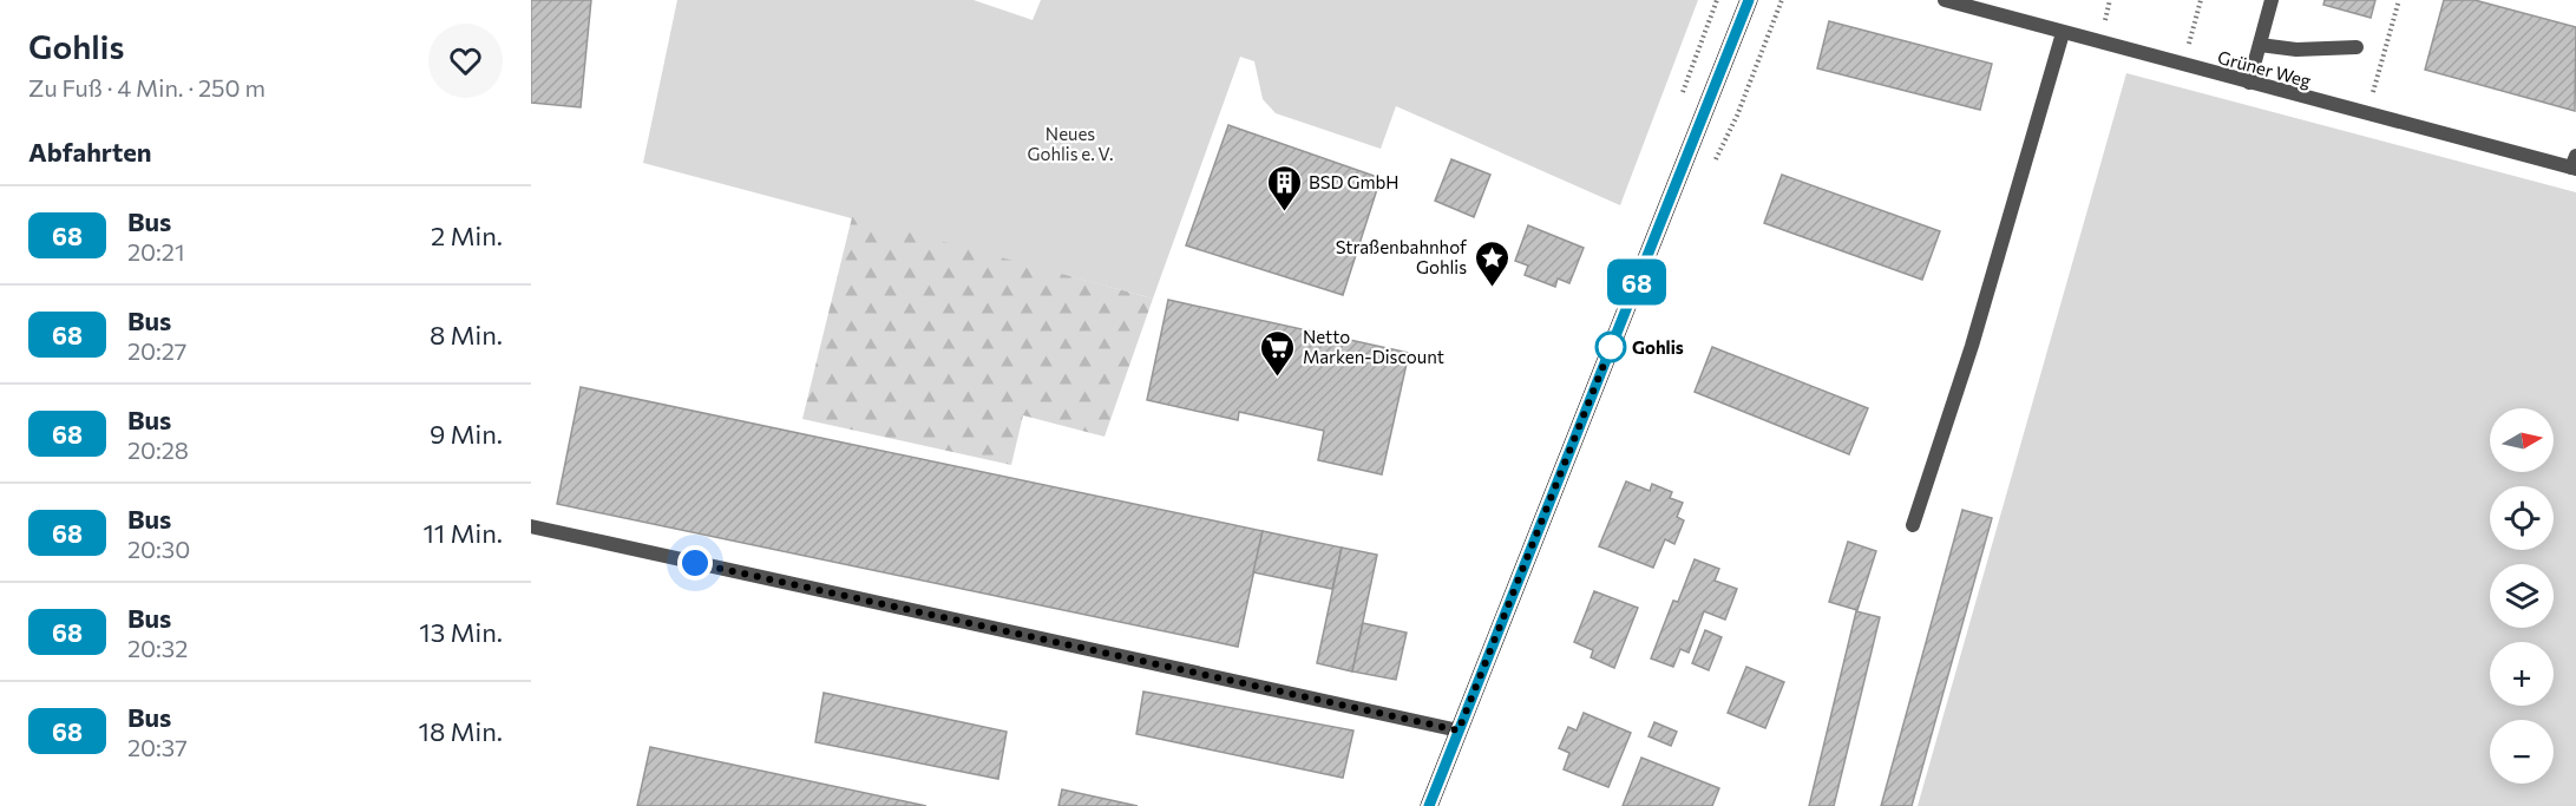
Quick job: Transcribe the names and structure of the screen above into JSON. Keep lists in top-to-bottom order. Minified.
{"streets":{"street":["Grüner Weg"]},"parks":["Neues Gohlis e. V."],"places":{"building":["BSD GmbH"],"place":["Straßenbahnhof Gohlis"],"other":["Gohlis"],"supermarket":["Netto Marken-Discount"]},"lines":["bus line 68"],"north":"right","page":{"heading":[["Gohlis","Zu Fuß · 4 Min. · 250 m"],"Abfahrten"],"on_map":"68","list":[{"mark":"68","name":"Bus","note":"20:21","value":"2 Min."},{"mark":"68","name":"Bus","note":"20:27","value":"8 Min."},{"mark":"68","name":"Bus","note":"20:28","value":"9 Min."},{"mark":"68","name":"Bus","note":"20:30","value":"11 Min."},{"mark":"68","name":"Bus","note":"20:32","value":"13 Min."},{"mark":"68","name":"Bus","note":"20:37","value":"18 Min."}],"map_buttons":["+","−"]}}
